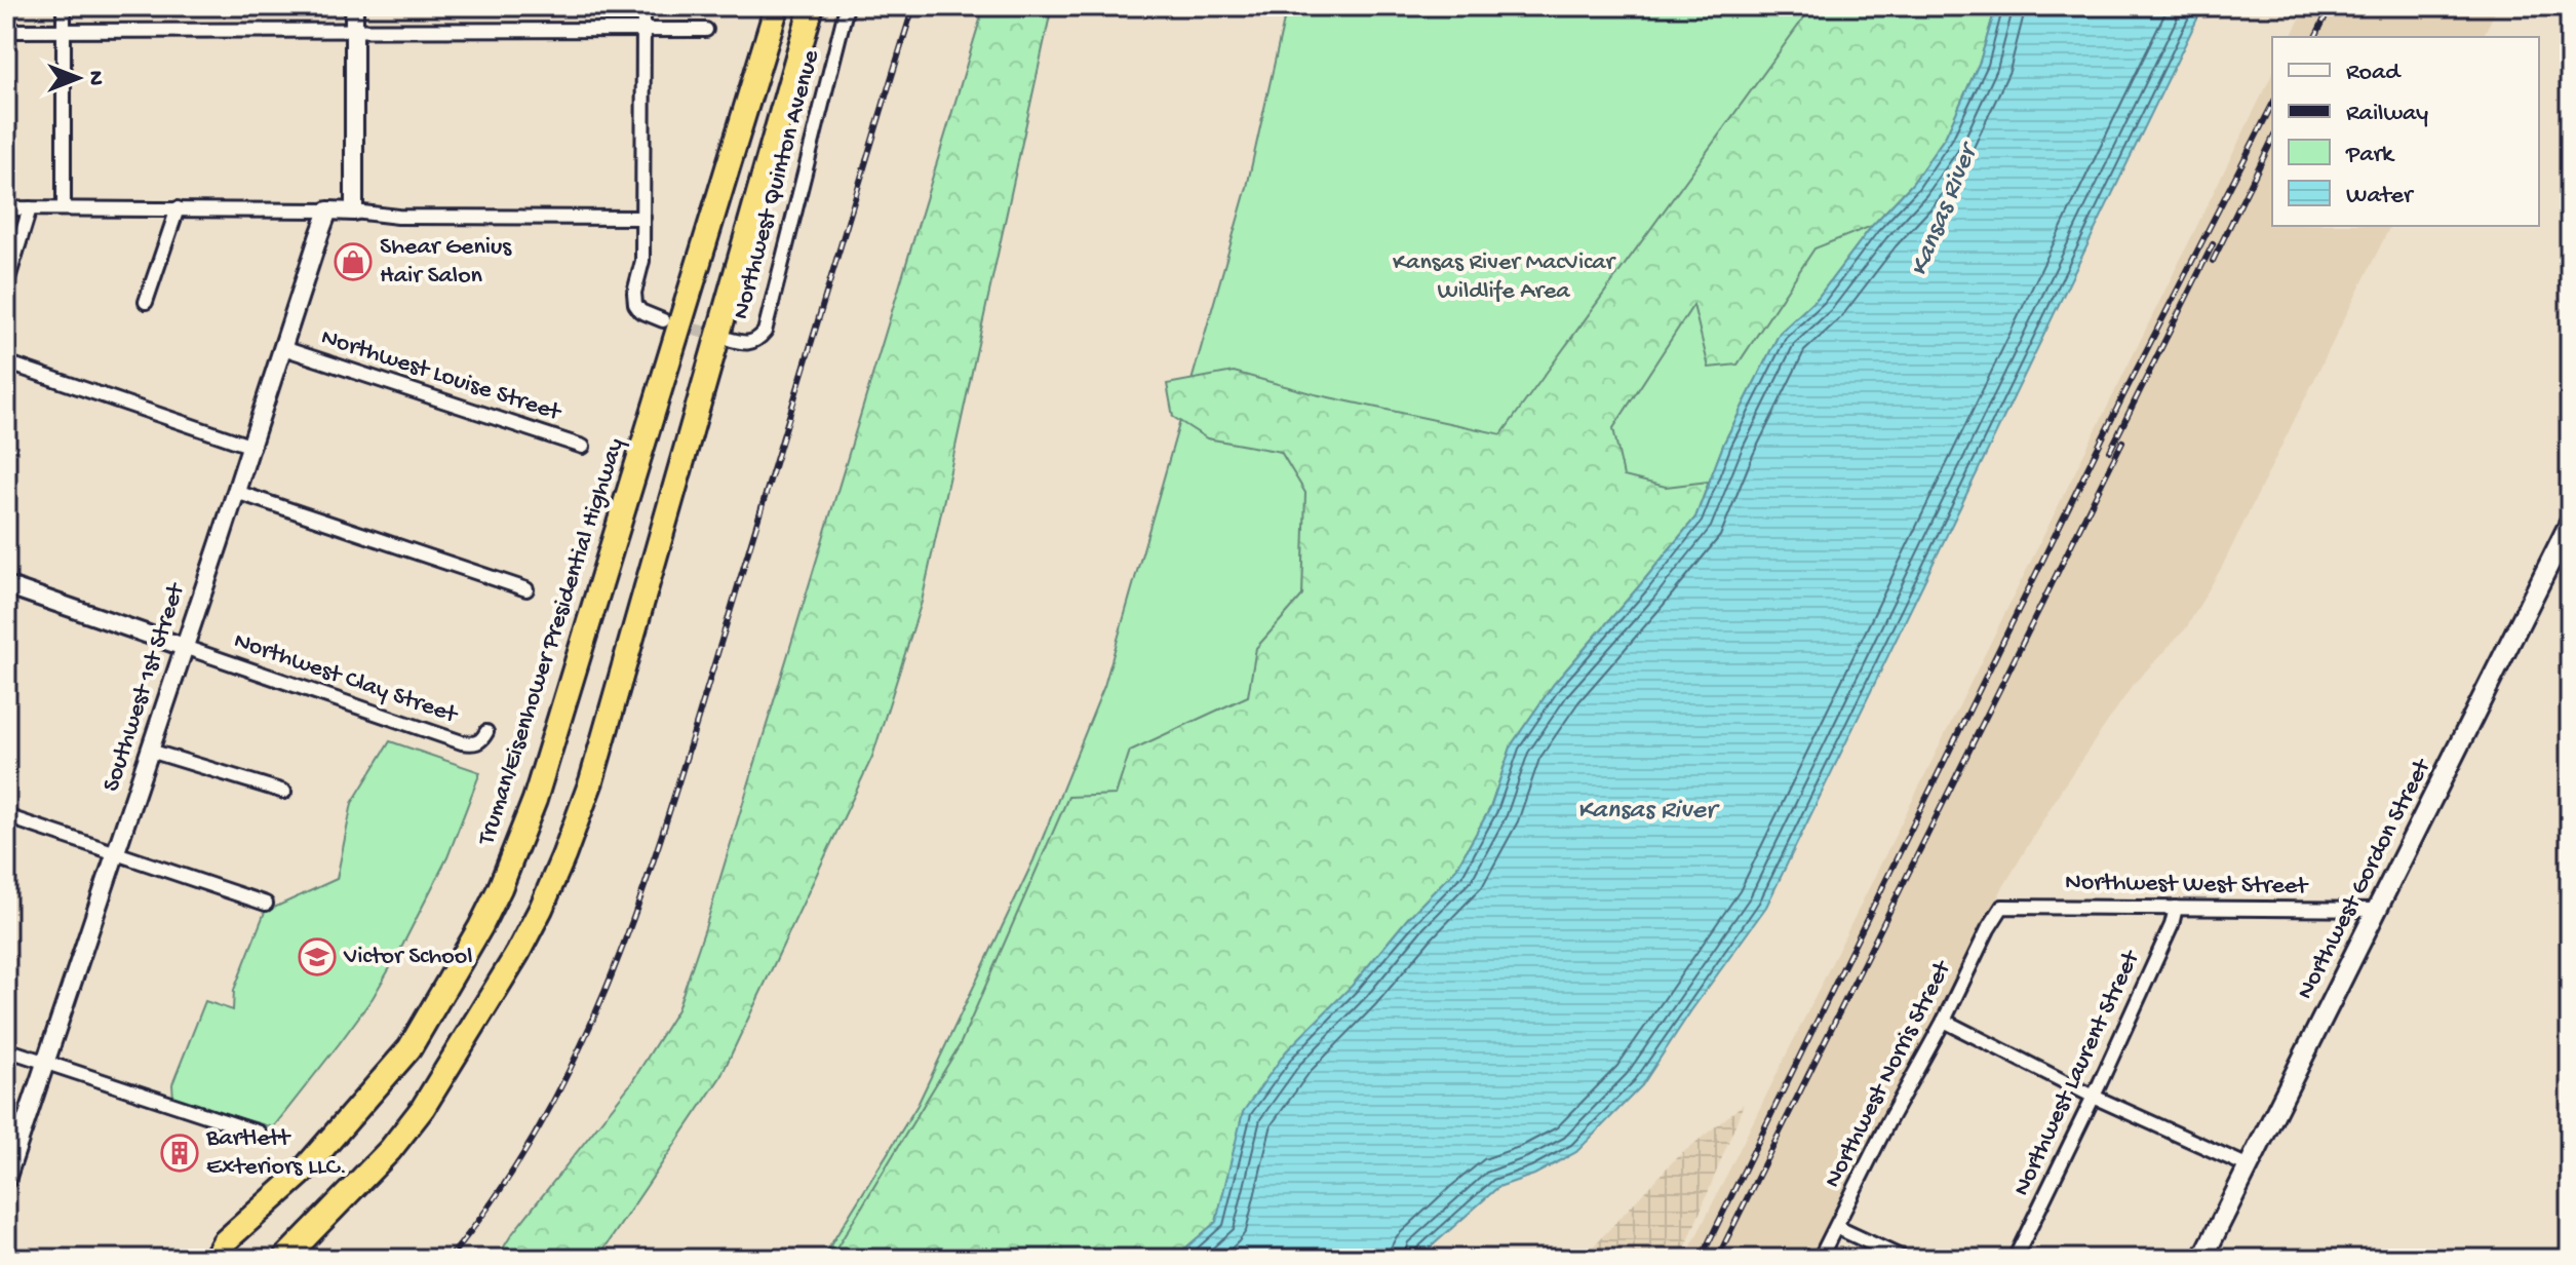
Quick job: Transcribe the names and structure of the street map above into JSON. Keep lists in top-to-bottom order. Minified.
{"streets":{"highway":["Truman/Eisenhower Presidential Highway"],"main road":["Northwest Gordon Street"],"street":["Northwest Quinton Avenue","Northwest Louise Street","Northwest Clay Street","Southwest 1st Street","Northwest West Street","Northwest Laurent Street","Northwest Norris Street"]},"crossings":[["Northwest Louise Street","Southwest 1st Street"],["Northwest Clay Street","Southwest 1st Street"],["Northwest Gordon Street","Northwest West Street"],["Northwest West Street","Northwest Laurent Street"],["Northwest West Street","Northwest Norris Street"]],"water":["Kansas River"],"parks":["Kansas River MacVicar Wildlife Area"],"places":{"shop":["Shear Genius Hair Salon"],"school or university":["Victor School"],"building":["Bartlett Exteriors LLC."]},"legend":["Road","Railway","Park","Water"],"north":"right"}
